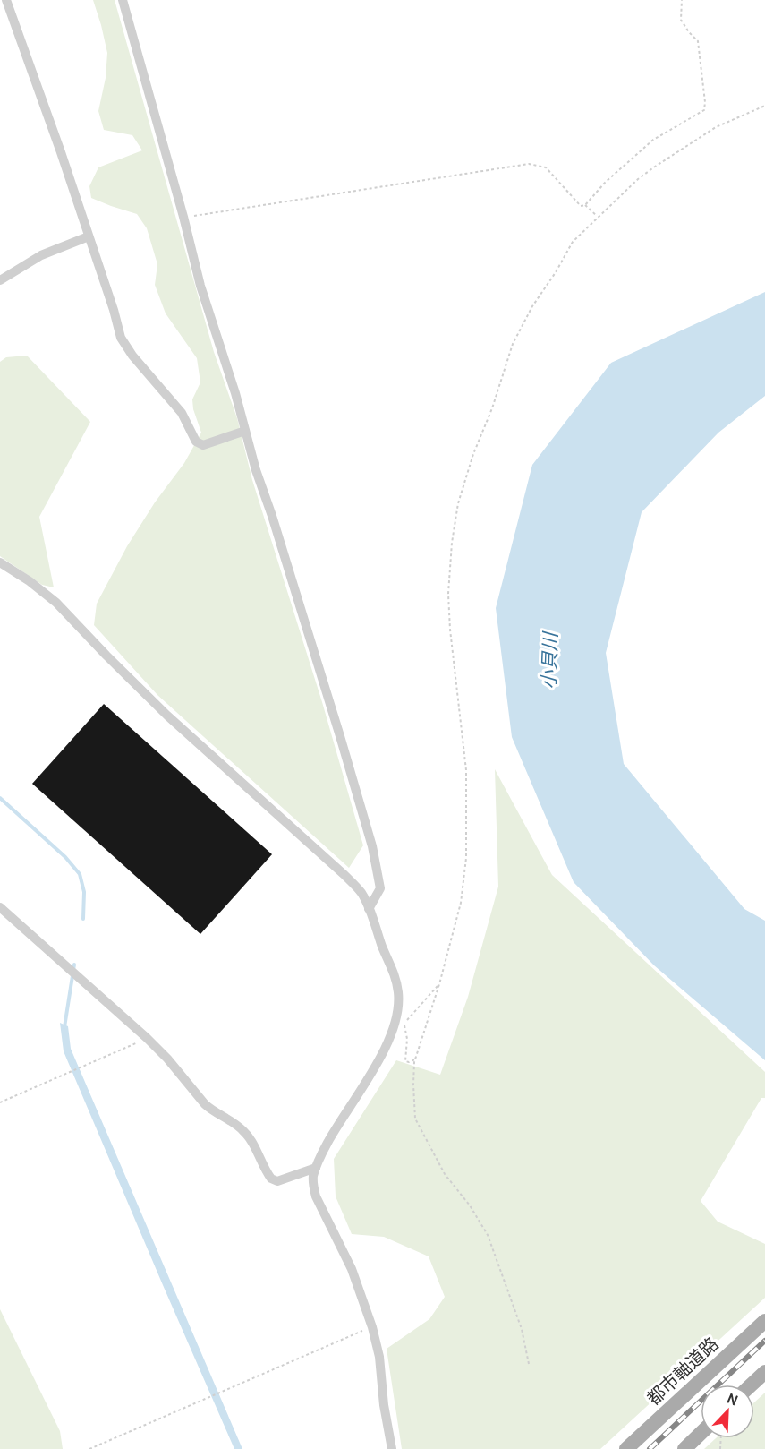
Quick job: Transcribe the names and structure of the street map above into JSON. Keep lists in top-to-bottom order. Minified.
{"streets":{"main road":["都市軸道路"]},"water":["小貝川"],"north":"top right"}
